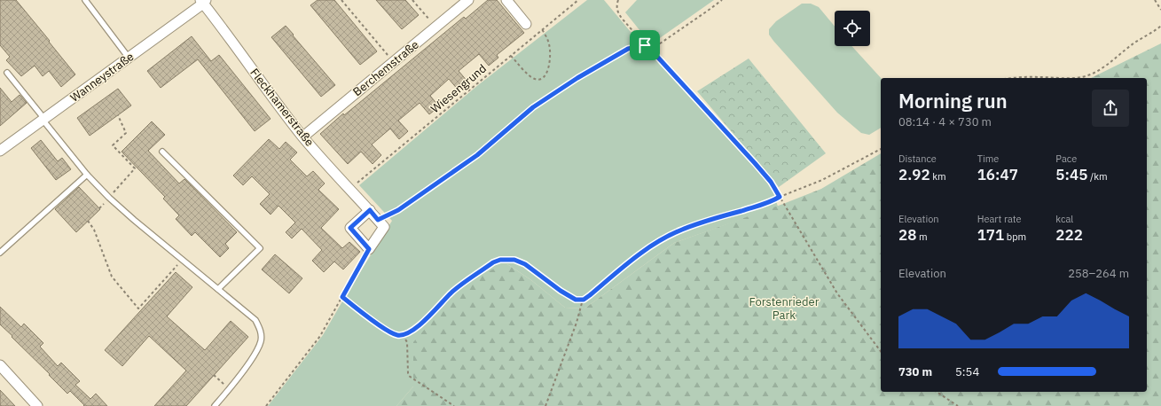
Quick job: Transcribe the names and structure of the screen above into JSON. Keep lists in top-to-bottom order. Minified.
{"streets":{"street":["Berchemstraße","Wanneystraße","Fleckhamerstraße"],"path":["Wiesengrund"]},"crossings":[["Berchemstraße","Fleckhamerstraße"],["Wanneystraße","Fleckhamerstraße"],["Wiesengrund","Fleckhamerstraße"]],"parks":["Forstenrieder Park"],"page":{"heading":["Morning run","08:14 · 4 × 730 m"],"stats":[["Distance","2.92 km"],["Time","16:47"],["Pace","5:45 /km"],["Elevation","28 m"],["Heart rate","171 bpm"],["kcal","222"]],"chart":["Elevation","258–264 m"],"list":[{"name":"730 m","note":"5:54"}]}}
